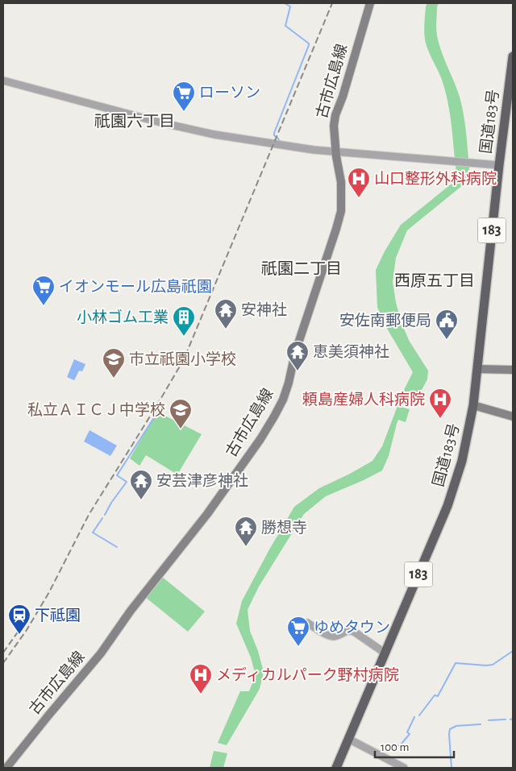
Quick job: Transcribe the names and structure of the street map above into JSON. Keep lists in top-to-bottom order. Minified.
{"streets":{"highway":["国道183号","183"],"main road":["古市広島線"]},"districts":["祇園六丁目","祇園二丁目","西原五丁目"],"places":{"supermarket":["ローソン","イオンモール広島祇園","ゆめタウン"],"hospital":["山口整形外科病院","頼島産婦人科病院","メディカルパーク野村病院"],"temple":["安神社","恵美須神社","安芸津彦神社","勝想寺"],"building":["小林ゴム工業"],"public building":["安佐南郵便局"],"school or university":["市立祇園小学校","私立ＡＩＣＪ中学校"],"station":["下祗園"]},"scale_bar":"100 m"}
